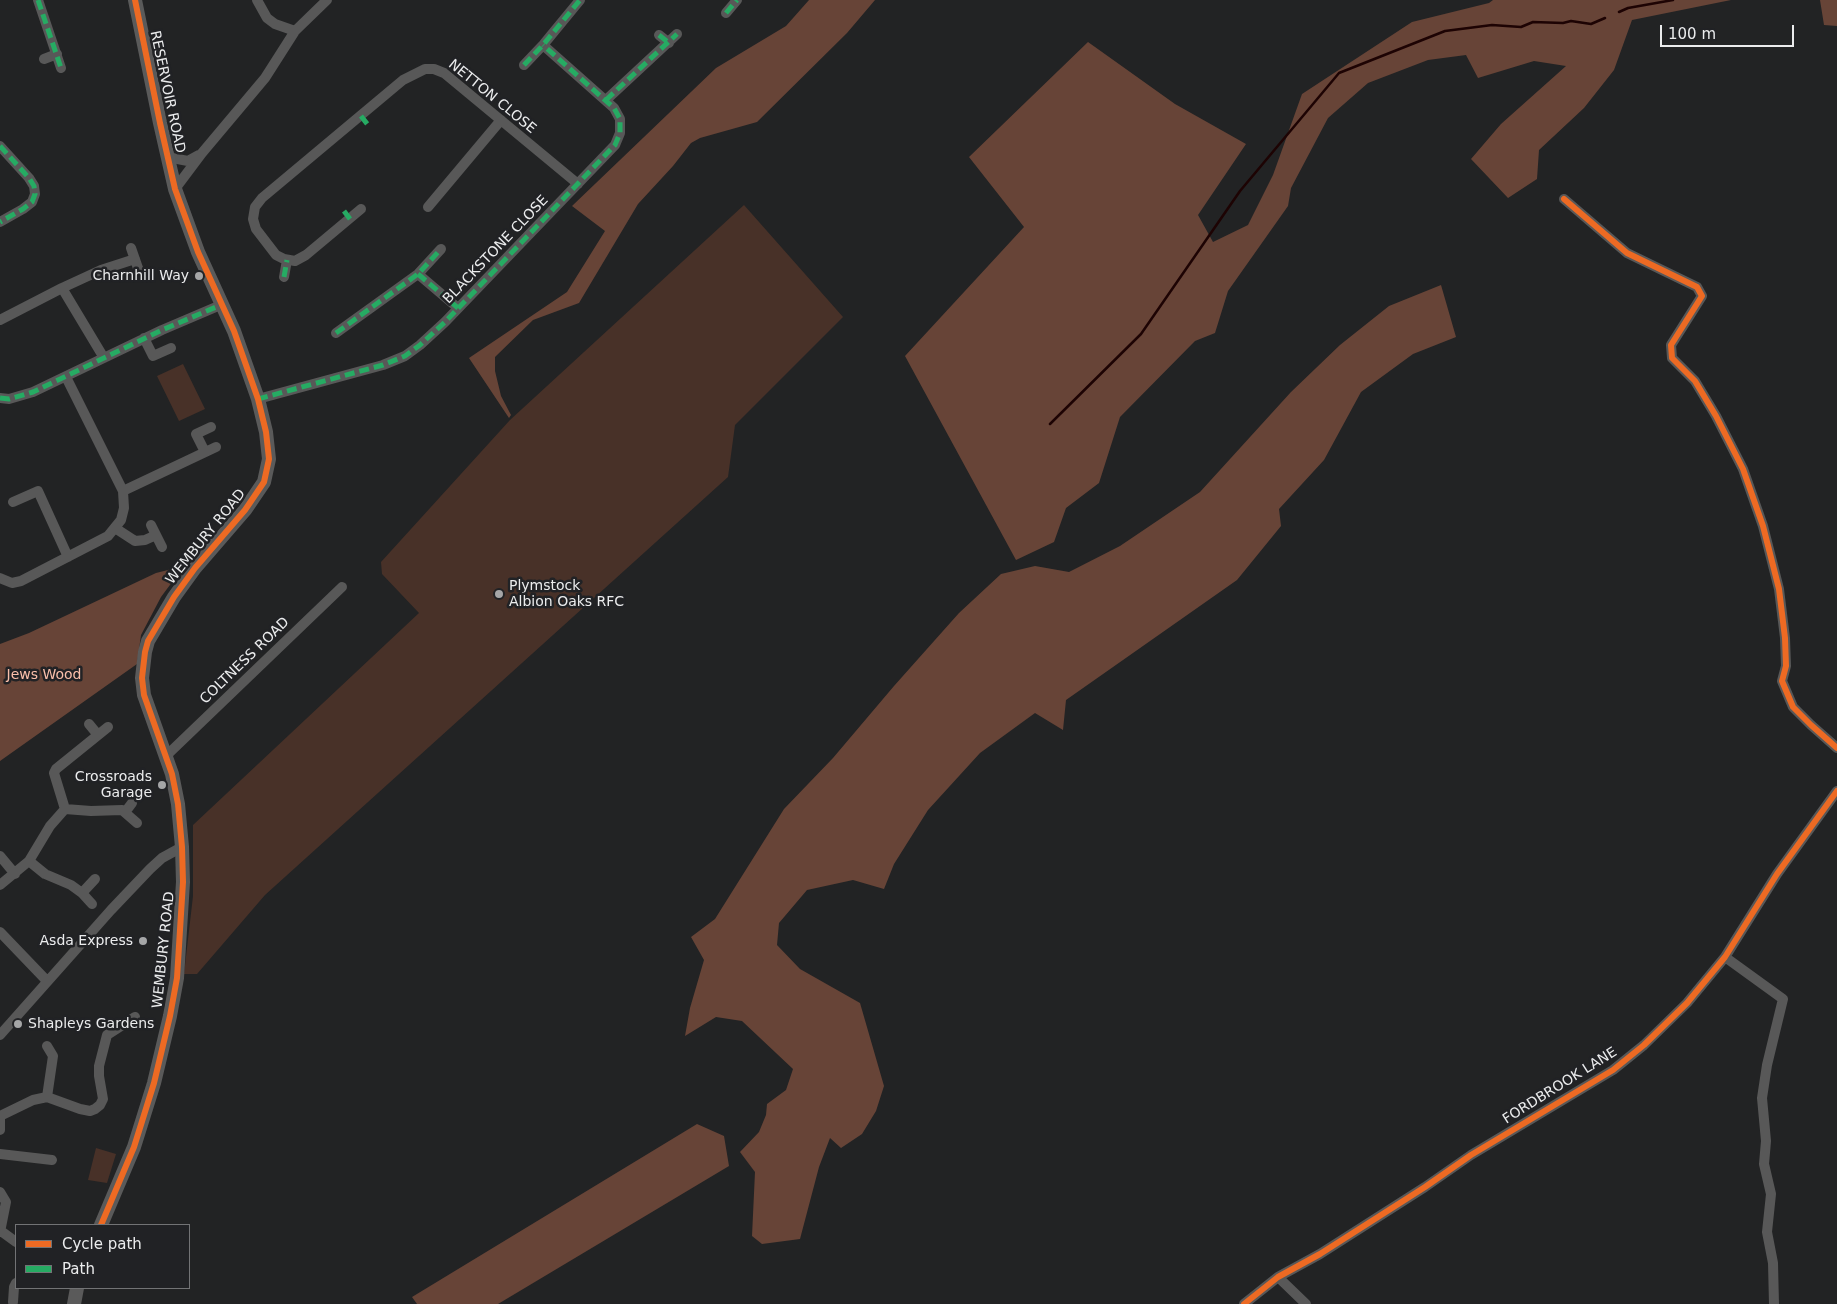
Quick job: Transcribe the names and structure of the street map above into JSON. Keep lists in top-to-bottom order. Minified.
{"streets":{"street":["RESERVOIR ROAD","NETTON CLOSE","BLACKSTONE CLOSE","WEMBURY ROAD","COLTNESS ROAD","FORDBROOK LANE"]},"crossings":[["RESERVOIR ROAD","WEMBURY ROAD"],["NETTON CLOSE","BLACKSTONE CLOSE"],["BLACKSTONE CLOSE","WEMBURY ROAD"],["WEMBURY ROAD","COLTNESS ROAD"]],"parks":["Jews Wood"],"places":["Charnhill Way","Plymstock Albion Oaks RFC","Crossroads Garage","Asda Express","Shapleys Gardens"],"legend":["Cycle path","Path"],"scale_bar":"100 m"}
